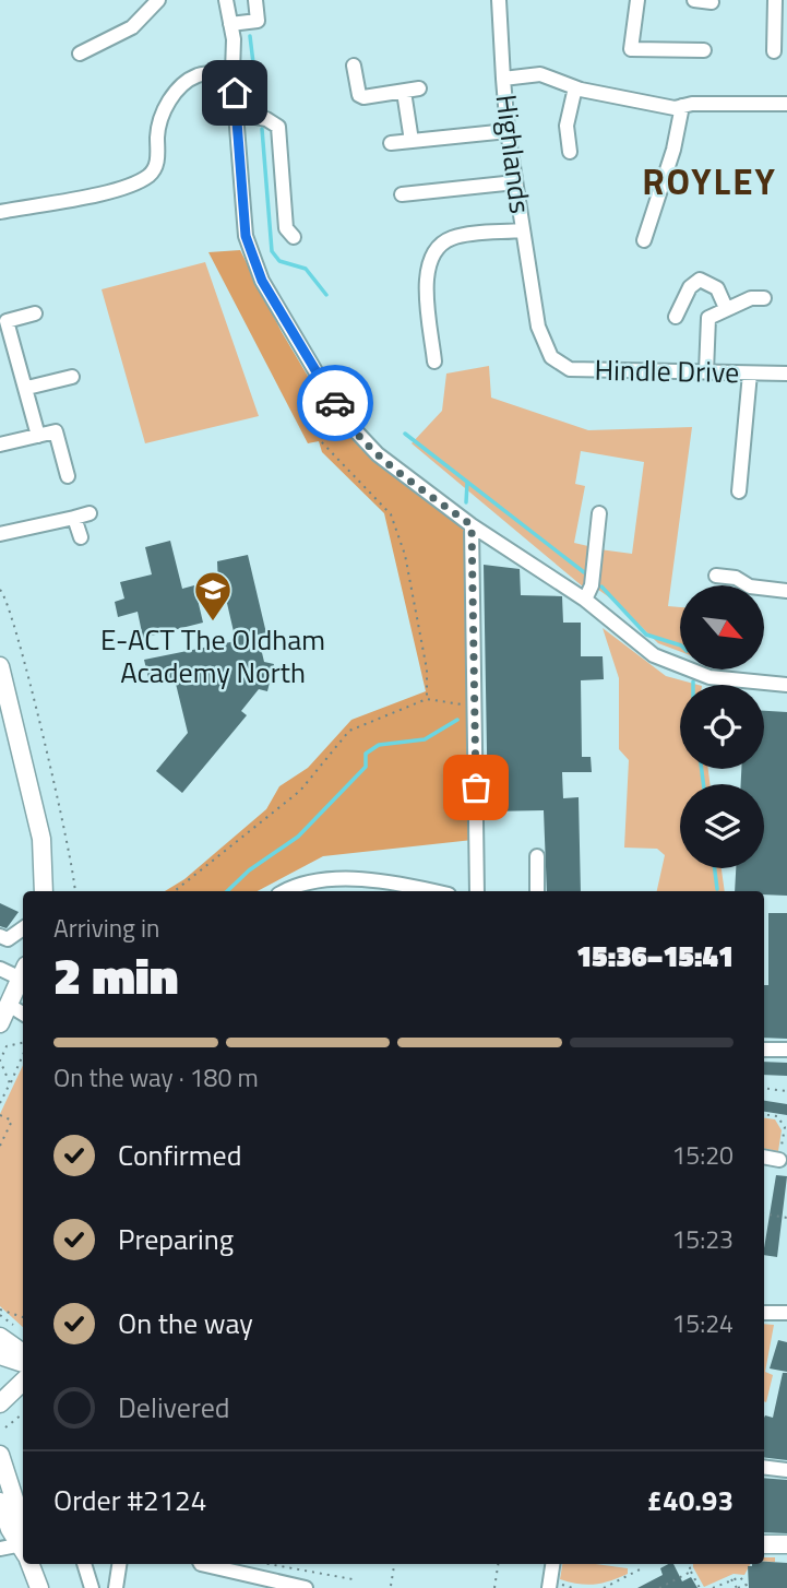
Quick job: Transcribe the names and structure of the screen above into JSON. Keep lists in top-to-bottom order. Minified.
{"streets":{"street":["Highlands","Hindle Drive"]},"crossings":[["Highlands","Hindle Drive"]],"districts":["ROYLEY"],"places":{"school or university":["E-ACT The Oldham Academy North"]},"north":"bottom right","page":{"heading":["2 min","Arriving in","15:36–15:41"],"panel":["Order #2124","£40.93"],"bar":"On the way · 180 m","list":[["Confirmed","15:20"],["Preparing","15:23"],["On the way","15:24"],"Delivered"]}}
